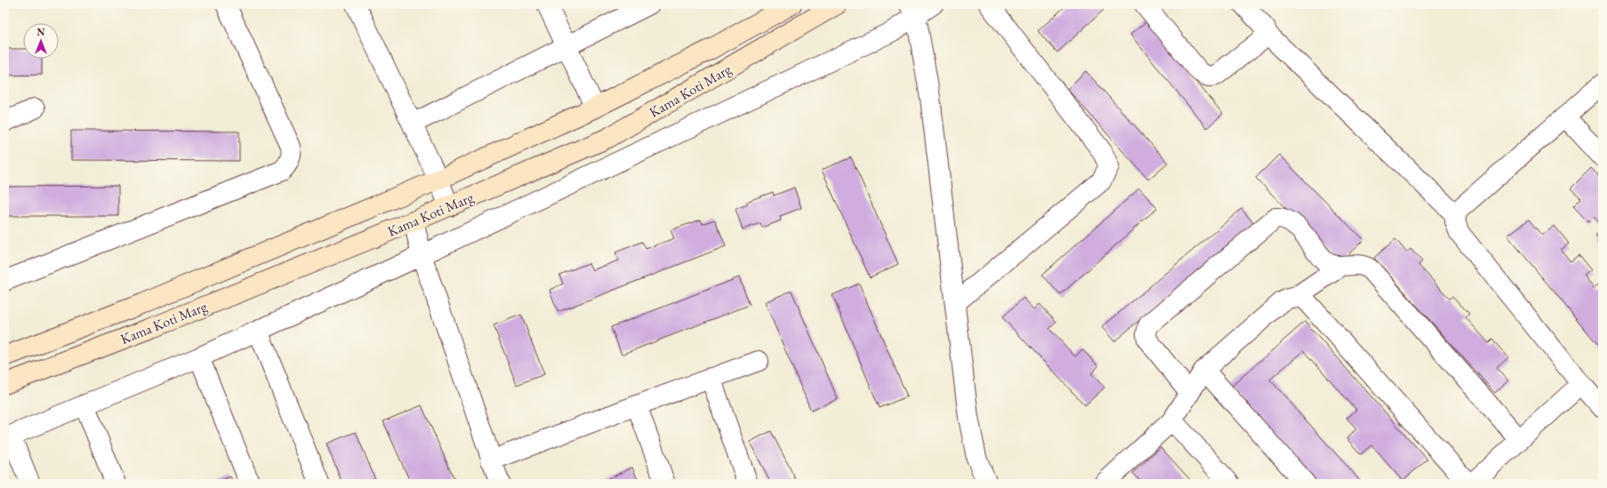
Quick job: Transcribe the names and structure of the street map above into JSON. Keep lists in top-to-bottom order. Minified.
{"streets":{"street":["Kama Koti Marg"]},"north":"top"}
